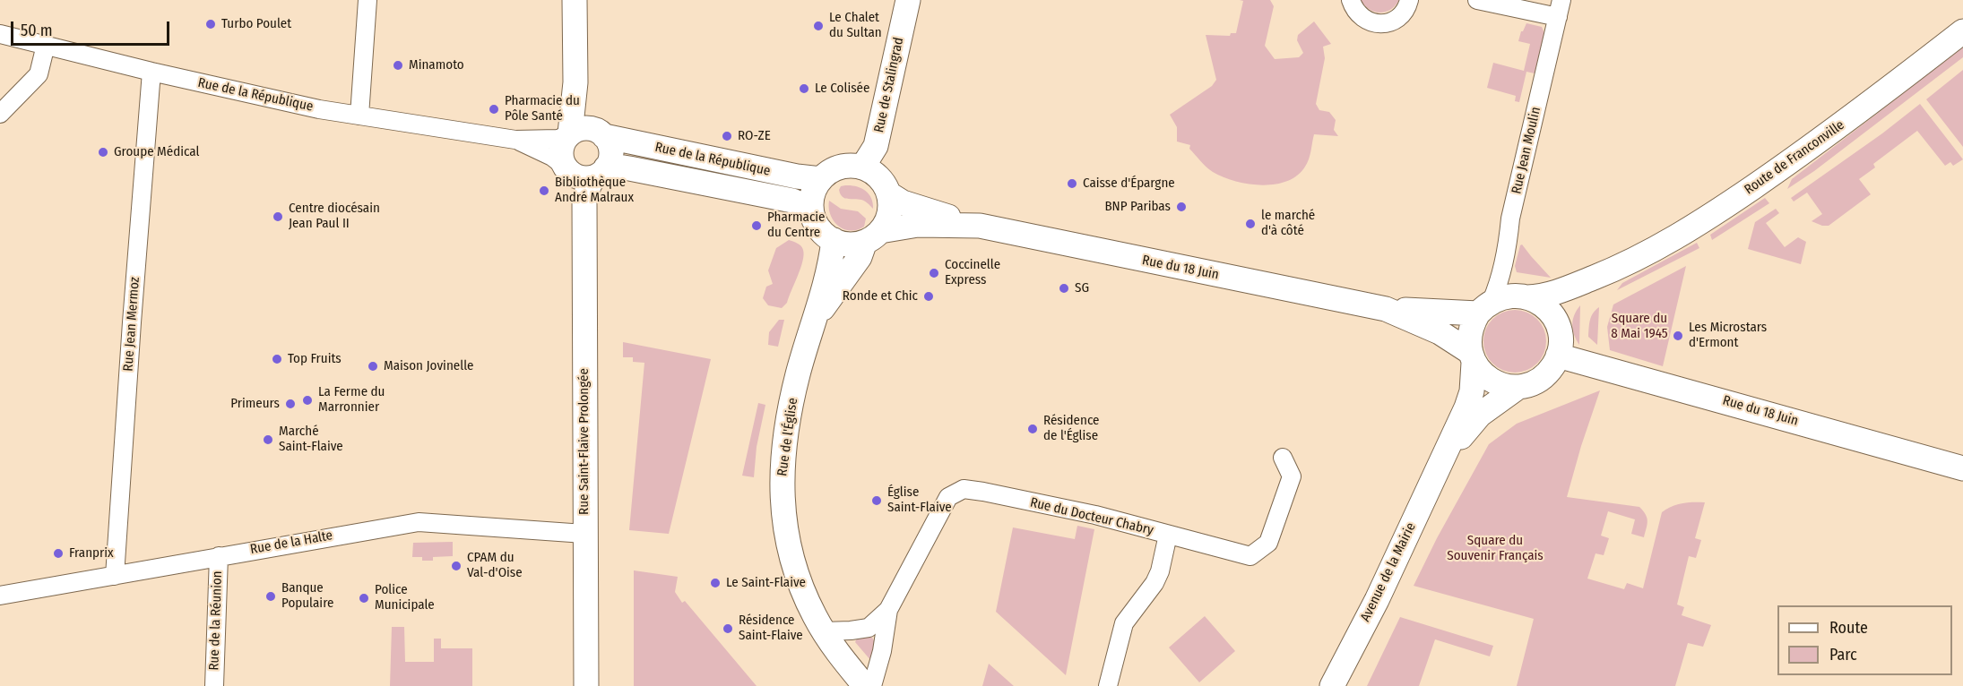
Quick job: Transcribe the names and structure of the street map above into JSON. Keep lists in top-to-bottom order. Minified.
{"streets":{"main road":["Rue de Stalingrad","Rue de la République","Route de Franconville","Rue du 18 Juin","Rue de l'Église","Rue Saint-Flaive Prolongée","Avenue de la Mairie"],"street":["Rue Jean Moulin","Rue Jean Mermoz","Rue du Docteur Chabry","Rue de la Halte","Rue de la Réunion"]},"crossings":[["Rue de Stalingrad","Rue de la République"],["Rue de Stalingrad","Rue du 18 Juin"],["Rue de Stalingrad","Rue de l'Église"],["Rue de la République","Rue du 18 Juin"],["Rue de la République","Rue Jean Mermoz"],["Rue de la République","Rue de l'Église"],["Rue de la République","Rue Saint-Flaive Prolongée"],["Rue Jean Moulin","Route de Franconville"],["Rue Jean Moulin","Rue du 18 Juin"],["Rue Jean Moulin","Avenue de la Mairie"],["Route de Franconville","Rue du 18 Juin"],["Route de Franconville","Avenue de la Mairie"],["Rue du 18 Juin","Rue de l'Église"],["Rue du 18 Juin","Avenue de la Mairie"],["Rue Jean Mermoz","Rue de la Halte"],["Rue de l'Église","Rue du Docteur Chabry"],["Rue Saint-Flaive Prolongée","Rue de la Halte"],["Rue de la Halte","Rue de la Réunion"]],"parks":["Square du 8 Mai 1945","Square du Souvenir Français"],"places":["Turbo Poulet","Le Chalet du Sultan","Minamoto","Le Colisée","Pharmacie du Pôle Santé","RO-ZE","Groupe Médical","Caisse d'Épargne","Bibliothèque André Malraux","BNP Paribas","Centre diocésain Jean Paul II","le marché d'à côté","Pharmacie du Centre","Coccinelle Express","SG","Ronde et Chic","Les Microstars d'Ermont","Top Fruits","Maison Jovinelle","La Ferme du Marronnier","Primeurs","Résidence de l'Église","Marché Saint-Flaive","Église Saint-Flaive","Franprix","CPAM du Val-d'Oise","Le Saint-Flaive","Banque Populaire","Police Municipale","Résidence Saint-Flaive"],"legend":["Route","Parc"],"scale_bar":"50 m"}
